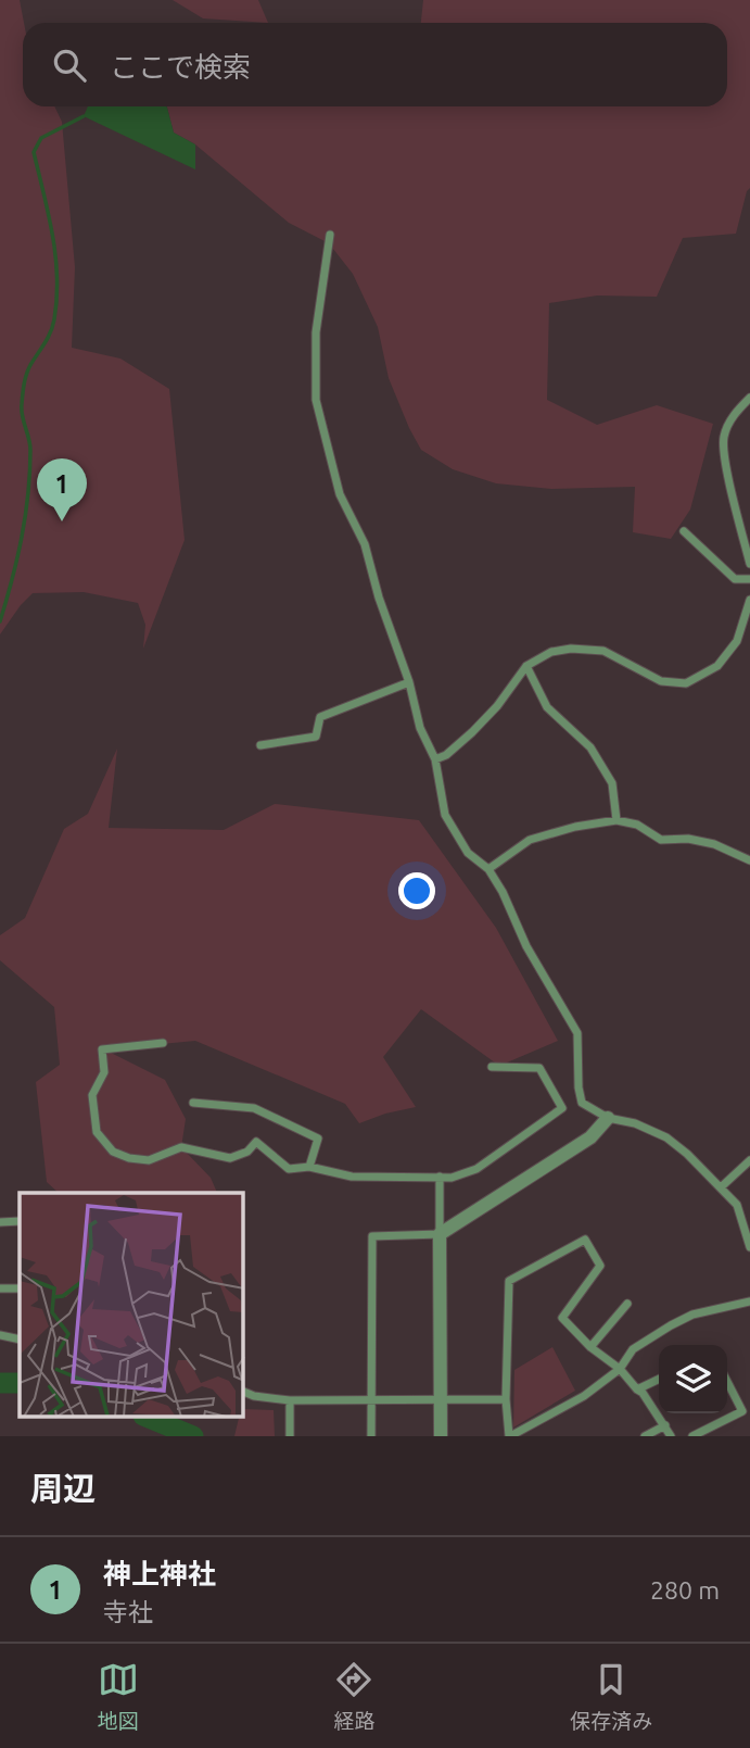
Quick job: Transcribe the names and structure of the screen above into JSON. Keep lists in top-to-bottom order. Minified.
{"page":{"search":"ここで検索","pins":"1","heading":"周辺","list":[{"mark":"1","name":"神上神社","note":"寺社","value":"280 m"}],"nav":["地図","経路","保存済み"]}}
